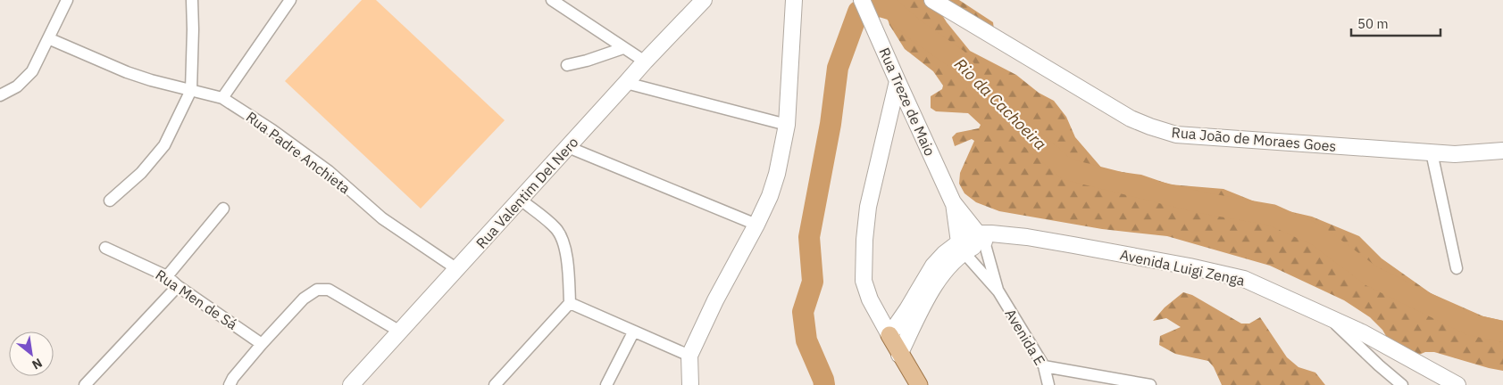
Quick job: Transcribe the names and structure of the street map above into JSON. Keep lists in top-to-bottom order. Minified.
{"streets":{"main road":["Rua Treze de Maio","Rua João de Moraes Goes","Rua Valentim Del Nero","Avenida Luigi Zenga"],"street":["Rua Padre Anchieta","Rua Men de Sá","Avenida E"]},"crossings":[["Rua Treze de Maio","Avenida Luigi Zenga"],["Rua Treze de Maio","Avenida E"],["Rua Padre Anchieta","Rua Valentim Del Nero"],["Avenida Luigi Zenga","Avenida E"]],"water":["Rio da Cachoeira"],"scale_bar":"50 m","north":"bottom right"}
